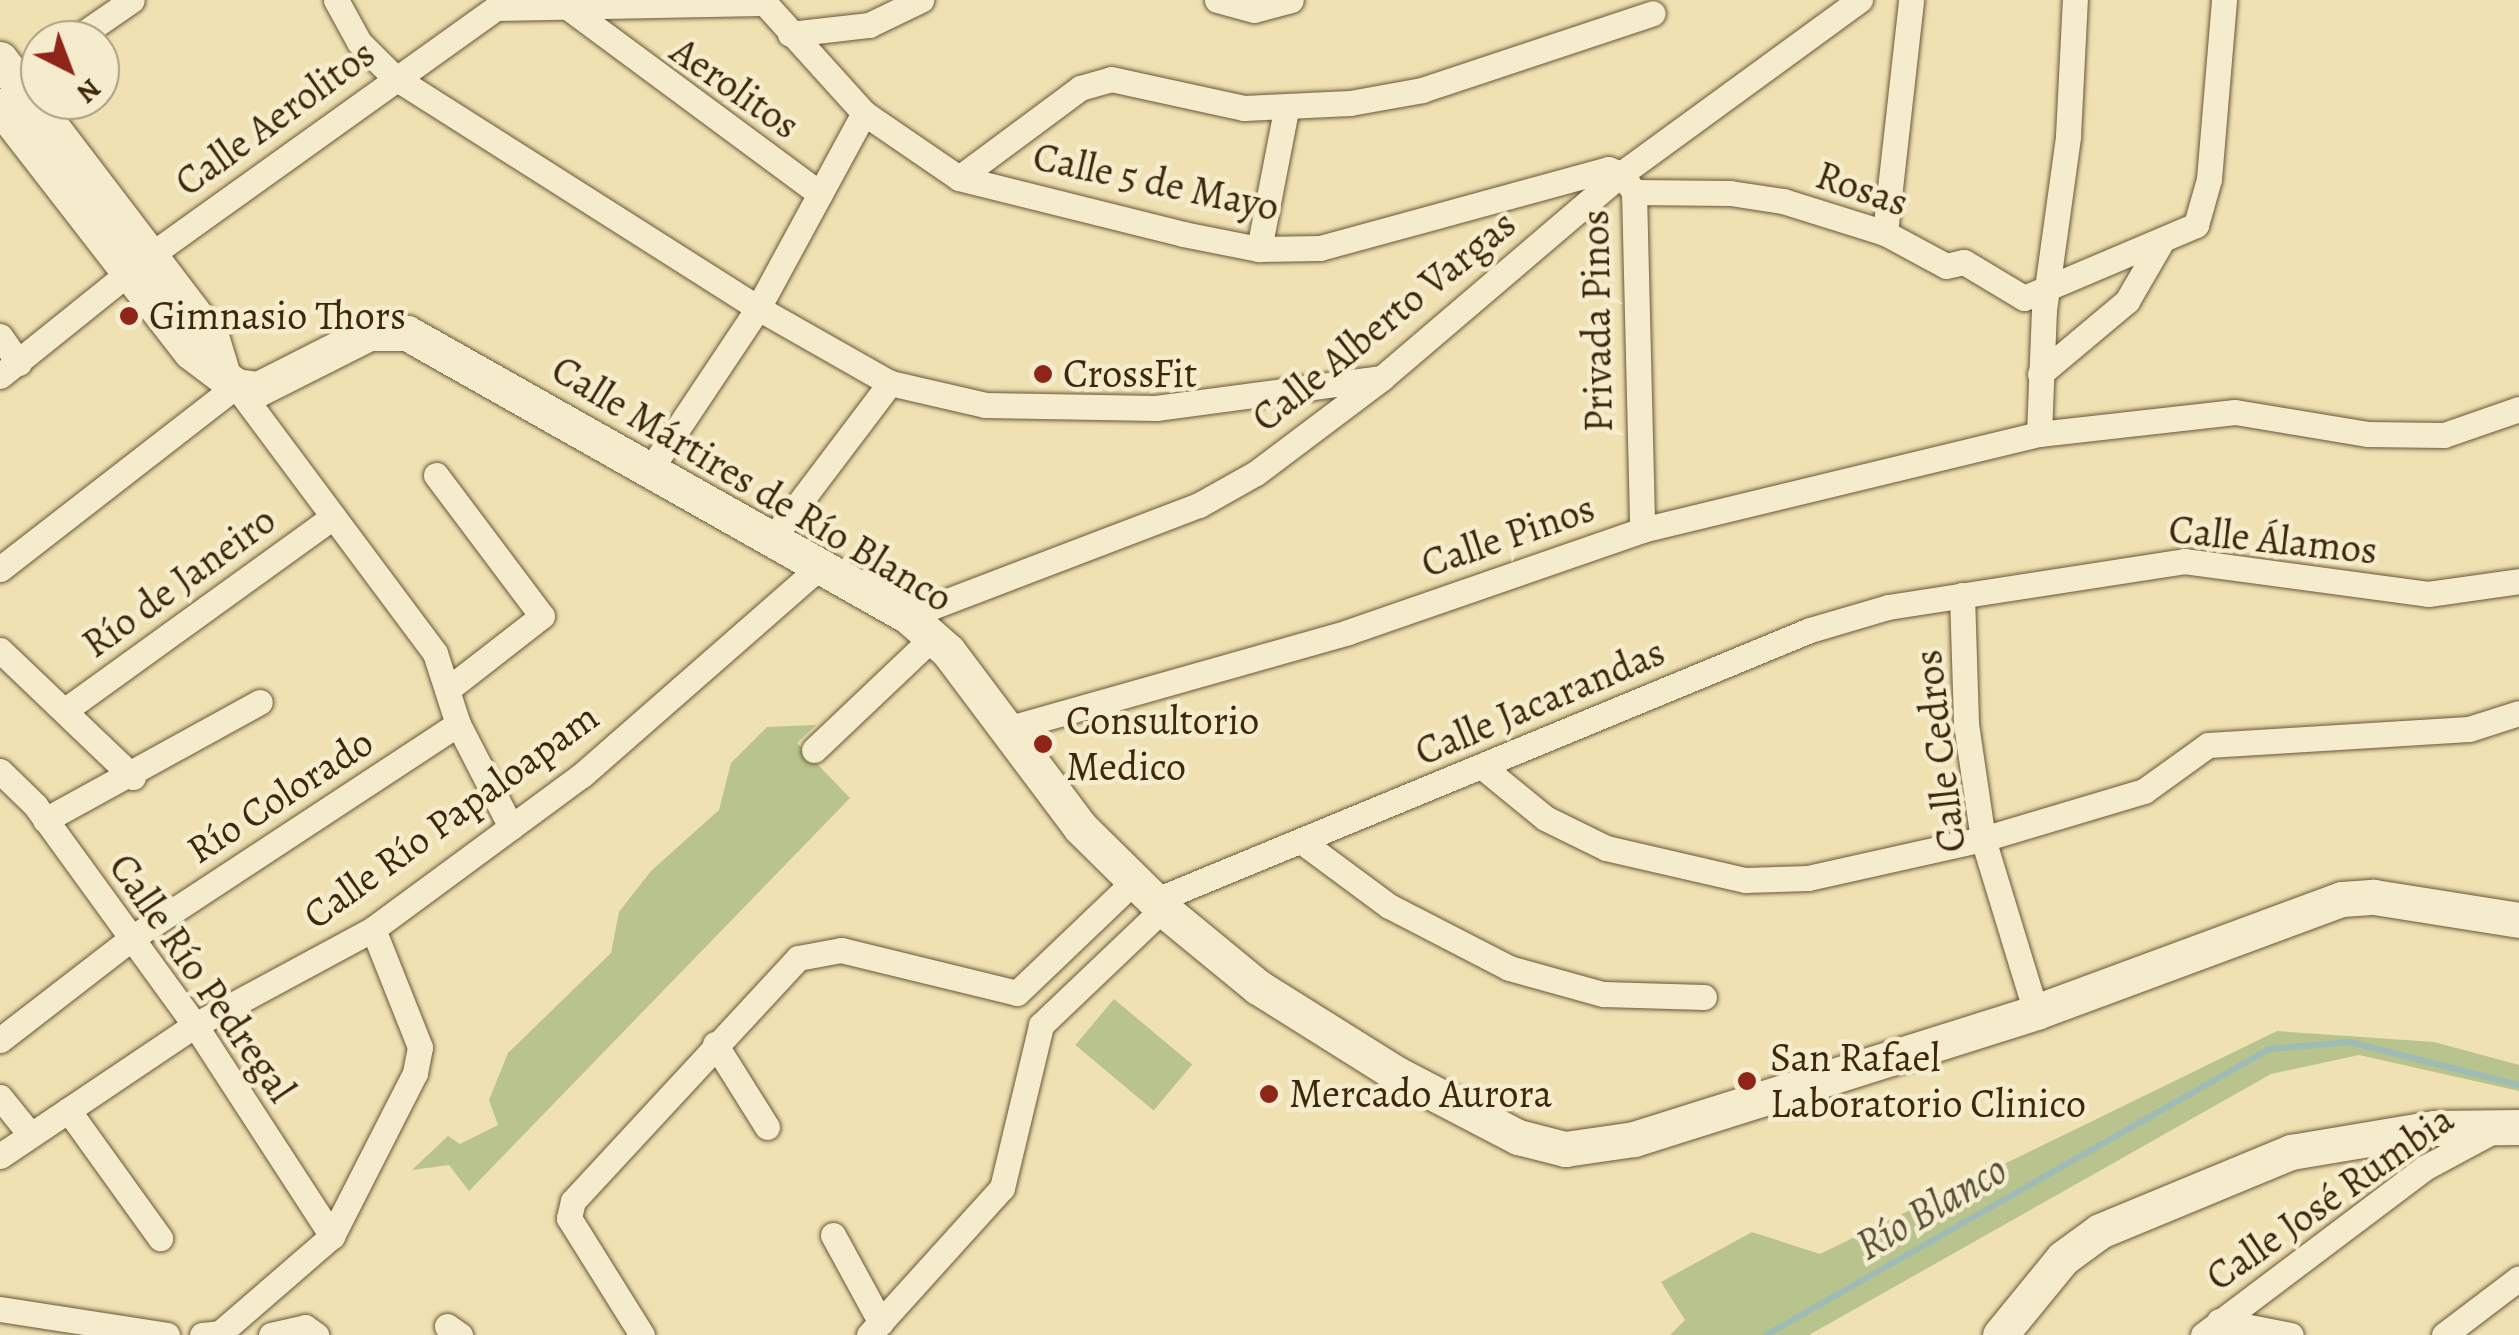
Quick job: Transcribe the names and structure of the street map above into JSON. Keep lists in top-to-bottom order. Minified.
{"streets":{"main road":["Calle Mártires de Río Blanco"],"street":["Aerolitos","Calle Aerolitos","Calle 5 de Mayo","Rosas","Calle Alberto Vargas","Privada Pinos","Calle Pinos","Calle Álamos","Río de Janeiro","Calle Jacarandas","Calle Cedros","Río Colorado","Calle Río Papaloapam","Calle Río Pedregal","Calle José Rumbia"]},"crossings":[["Aerolitos","Calle Aerolitos"],["Calle Aerolitos","Calle 5 de Mayo"],["Calle 5 de Mayo","Rosas"],["Calle 5 de Mayo","Calle Alberto Vargas"],["Calle 5 de Mayo","Privada Pinos"],["Rosas","Calle Alberto Vargas"],["Rosas","Privada Pinos"],["Calle Alberto Vargas","Privada Pinos"],["Calle Alberto Vargas","Calle Mártires de Río Blanco"],["Privada Pinos","Calle Pinos"],["Calle Mártires de Río Blanco","Calle Pinos"],["Calle Mártires de Río Blanco","Calle Jacarandas"],["Calle Mártires de Río Blanco","Calle Cedros"],["Calle Mártires de Río Blanco","Calle Río Papaloapam"],["Calle Álamos","Calle Jacarandas"],["Calle Álamos","Calle Cedros"],["Calle Jacarandas","Calle Cedros"],["Río Colorado","Calle Río Pedregal"],["Calle Río Papaloapam","Calle Río Pedregal"]],"water":["Río Blanco"],"places":["Gimnasio Thors","CrossFit","Consultorio Medico","San Rafael Laboratorio Clinico","Mercado Aurora"],"north":"bottom right"}
